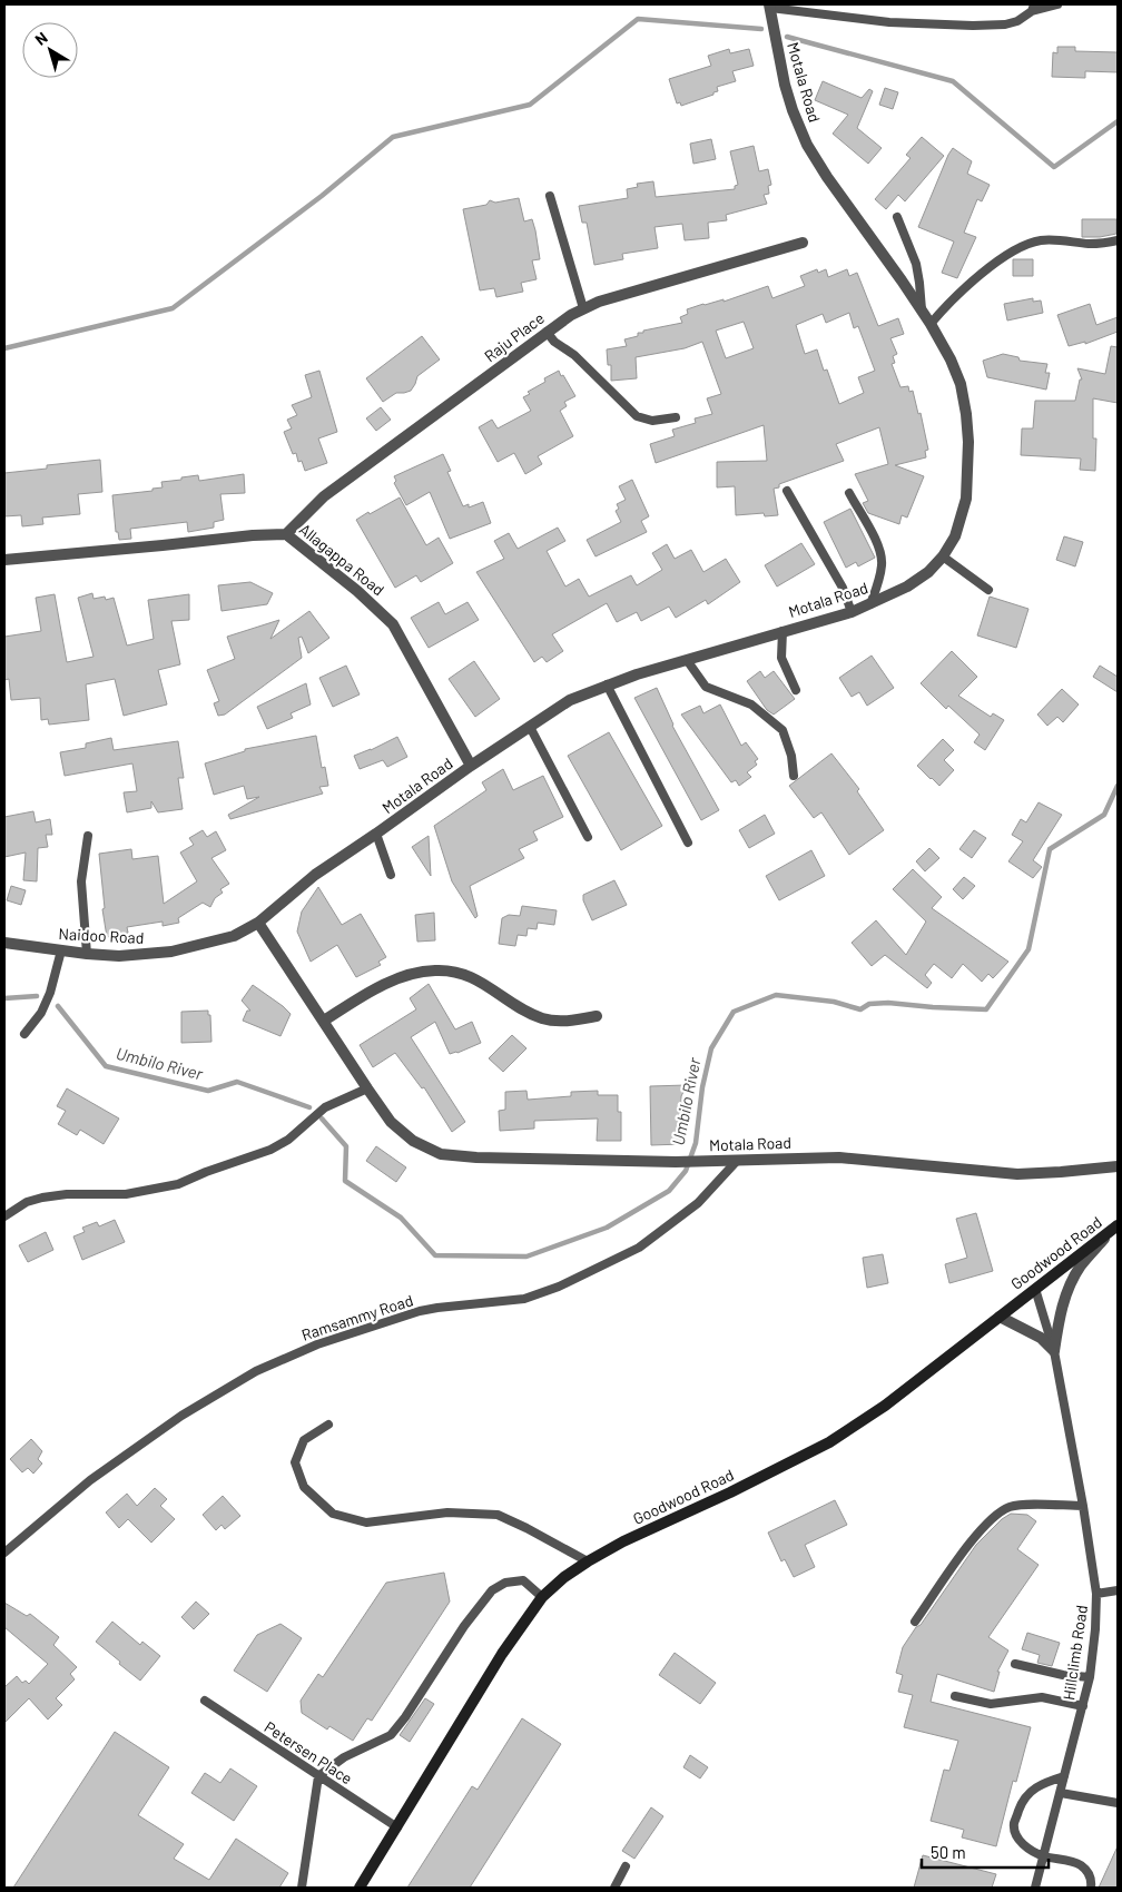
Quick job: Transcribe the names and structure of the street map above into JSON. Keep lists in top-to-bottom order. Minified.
{"streets":{"street":["Motala Road","Raju Place","Allagappa Road","Naidoo Road","Goodwood Road"],"lane":["Ramsammy Road","Hillclimb Road","Petersen Place"]},"crossings":[["Motala Road","Allagappa Road"],["Motala Road","Naidoo Road"],["Motala Road","Ramsammy Road"],["Raju Place","Allagappa Road"],["Goodwood Road","Hillclimb Road"],["Goodwood Road","Petersen Place"]],"water":["Umbilo River"],"scale_bar":"50 m","north":"top left"}
